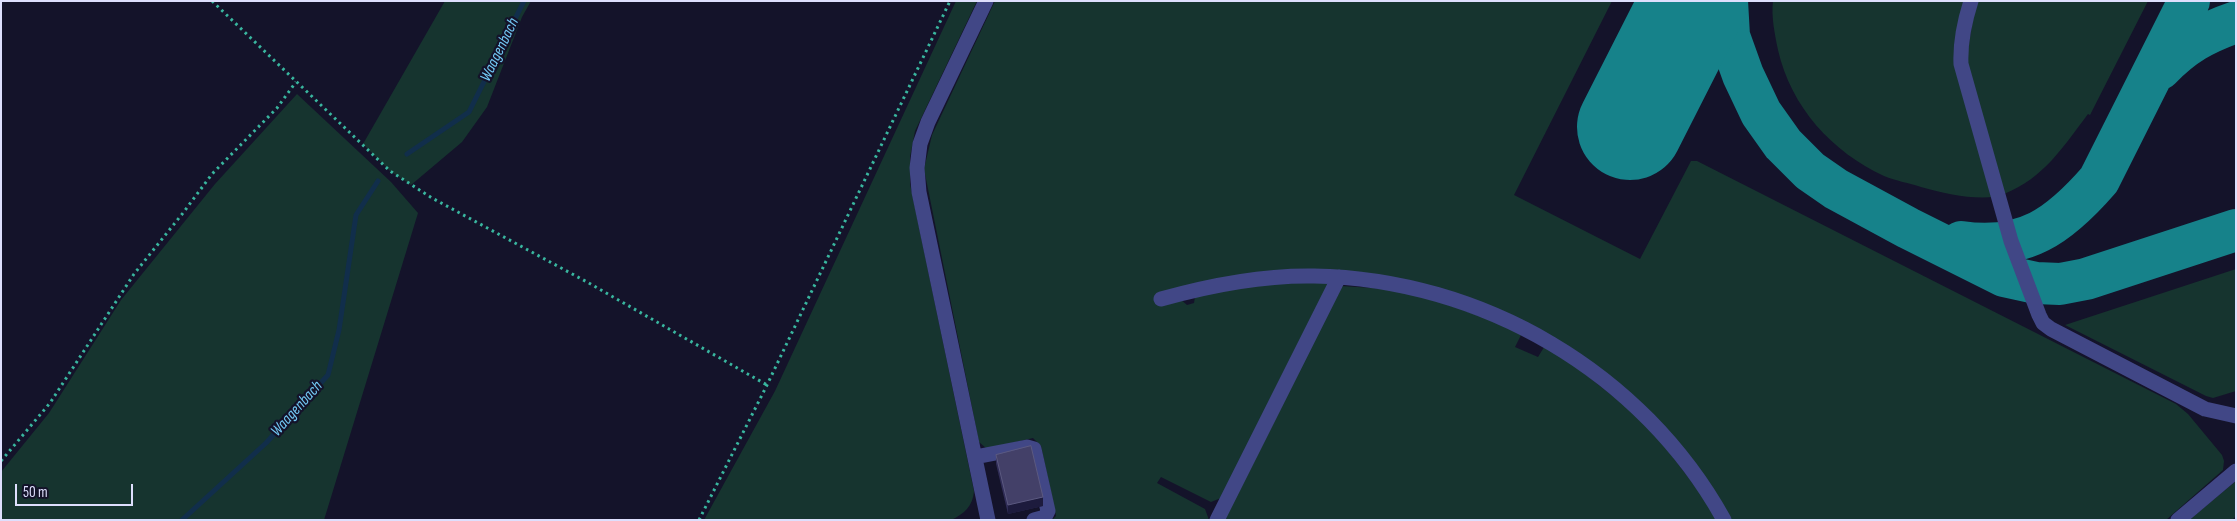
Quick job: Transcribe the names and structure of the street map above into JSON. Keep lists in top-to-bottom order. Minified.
{"water":["Waagenbach"],"scale_bar":"50 m"}
